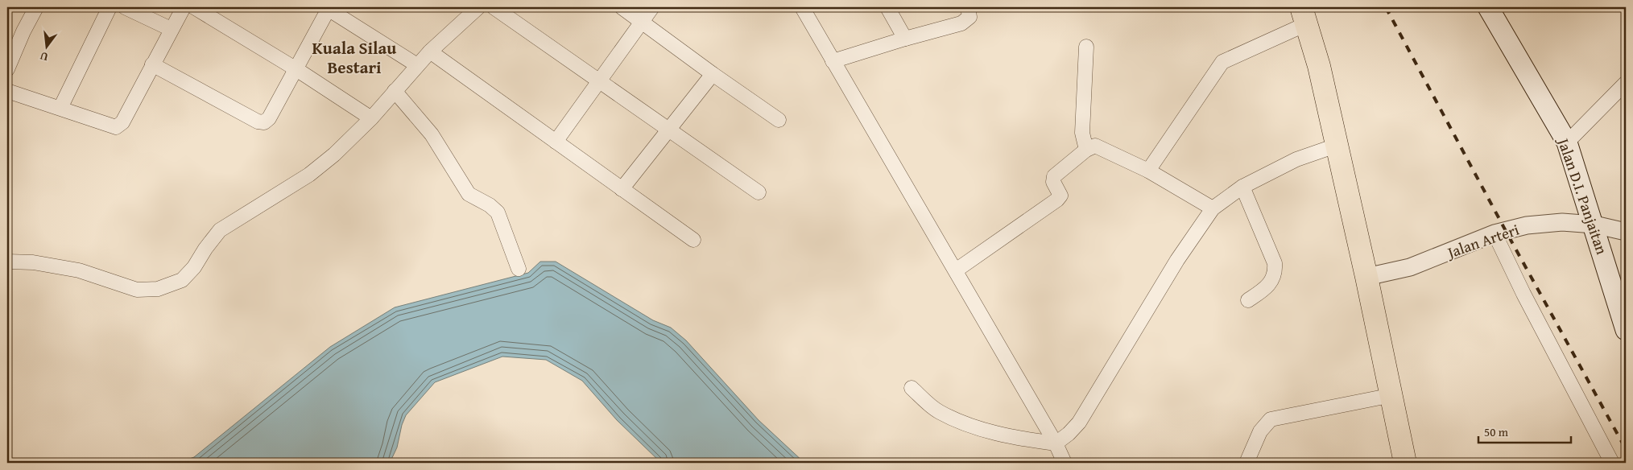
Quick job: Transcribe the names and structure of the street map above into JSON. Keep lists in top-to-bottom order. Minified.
{"streets":{"main road":["Jalan D.I. Panjaitan"],"street":["Jalan Arteri"]},"crossings":[["Jalan D.I. Panjaitan","Jalan Arteri"]],"districts":["Kuala Silau Bestari"],"scale_bar":"50 m","north":"bottom"}
